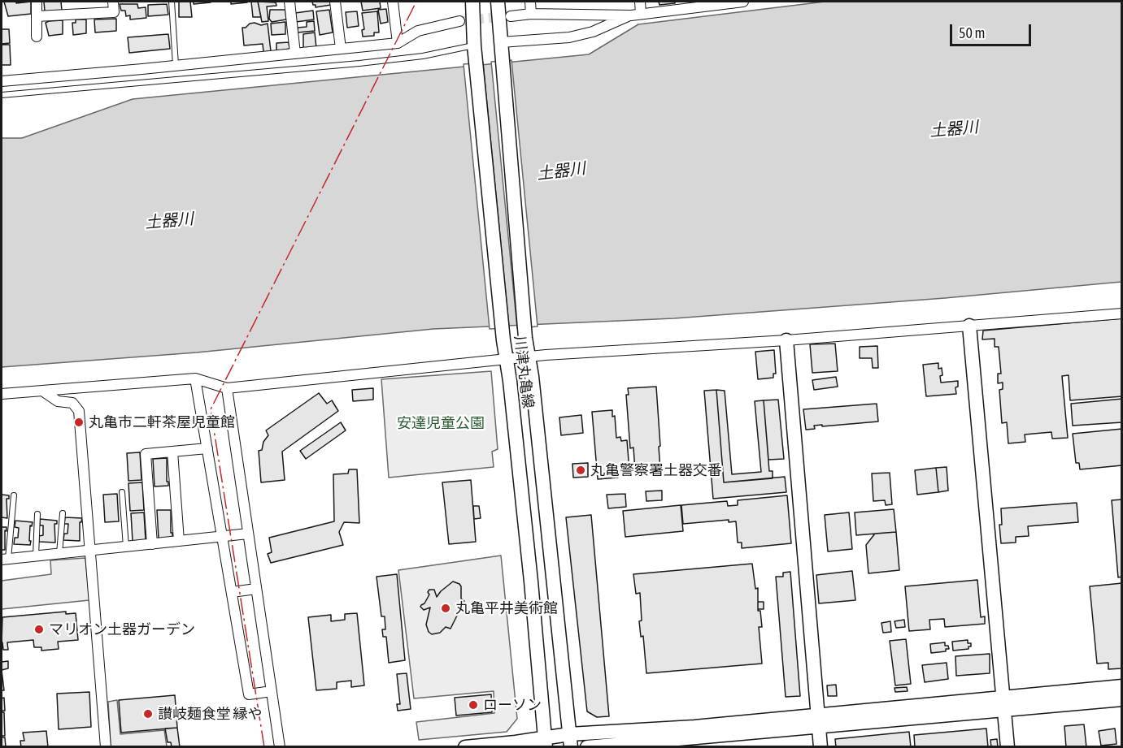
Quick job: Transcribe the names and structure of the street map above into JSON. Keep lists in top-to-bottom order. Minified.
{"streets":{"street":["川津丸亀線"]},"water":["土器川"],"parks":["安達児童公園"],"places":["丸亀市二軒茶屋児童館","丸亀警察署土器交番","丸亀平井美術館","マリオン土器ガーデン","ローソン","讃岐麺食堂 縁や"],"scale_bar":"50 m"}
